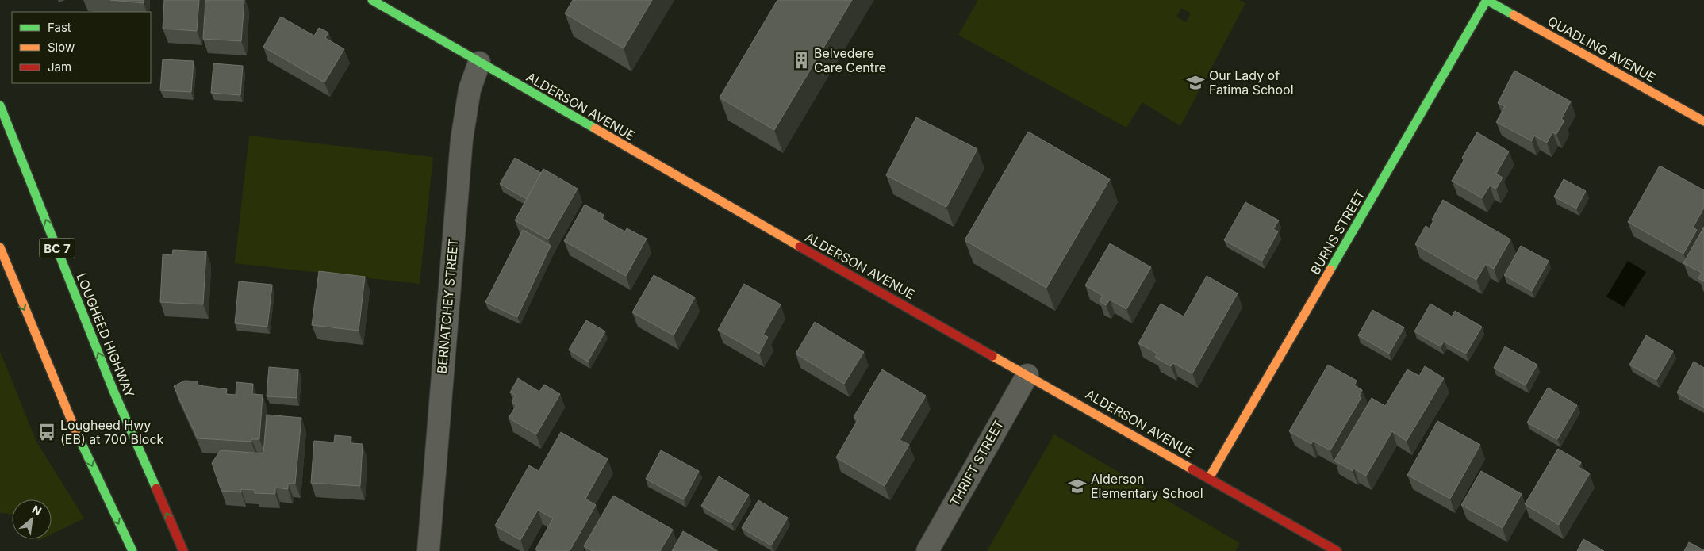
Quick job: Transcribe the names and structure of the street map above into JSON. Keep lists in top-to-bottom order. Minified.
{"streets":{"street":["QUADLING AVENUE","ALDERSON AVENUE","BURNS STREET","BC 7","BERNATCHEY STREET","LOUGHEED HIGHWAY","THRIFT STREET"]},"crossings":[["QUADLING AVENUE","BURNS STREET"],["ALDERSON AVENUE","BURNS STREET"],["ALDERSON AVENUE","BERNATCHEY STREET"],["ALDERSON AVENUE","THRIFT STREET"]],"places":{"building":["Belvedere Care Centre"],"school or university":["Our Lady of Fatima School","Alderson Elementary School"],"bus stop":["Lougheed Hwy (EB) at 700 Block"]},"legend":["Fast","Slow","Jam"],"north":"top right"}
